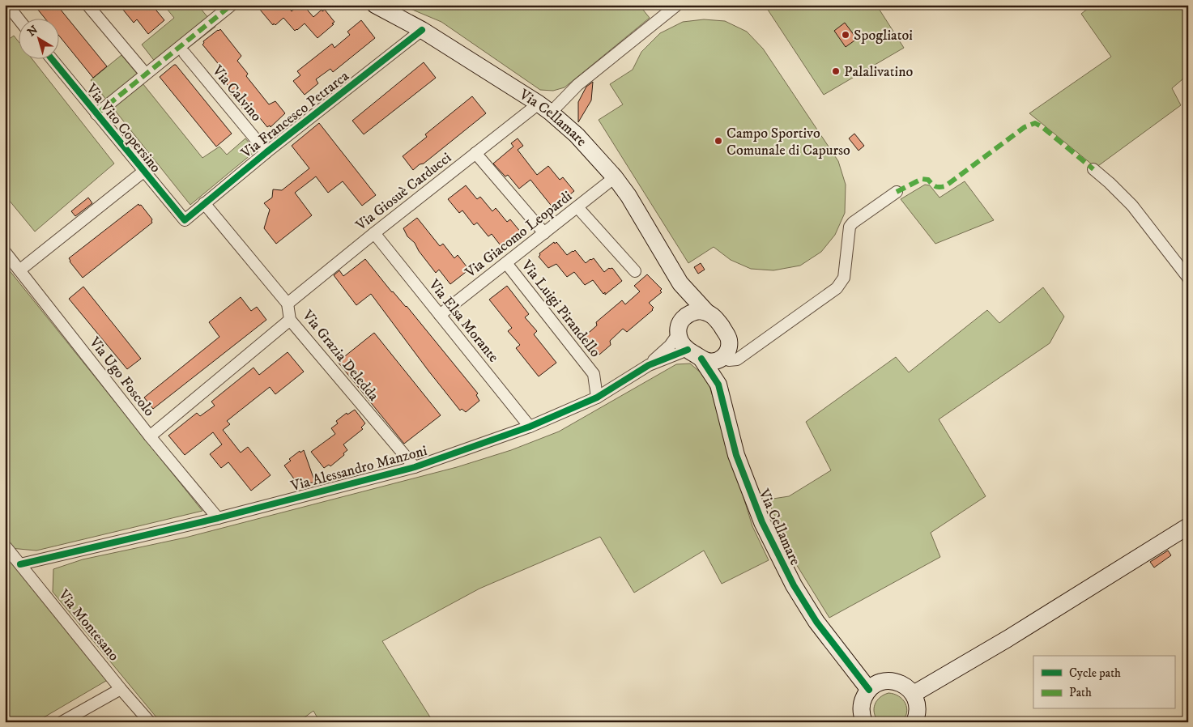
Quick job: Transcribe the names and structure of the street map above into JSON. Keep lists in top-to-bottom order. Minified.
{"streets":{"street":["Via Calvino","Via Francesco Petrarca","Via Cellamare","Via Vito Copersino","Via Giosuè Carducci","Via Giacomo Leopardi","Via Luigi Pirandello","Via Elsa Morante","Via Grazia Deledda","Via Ugo Foscolo","Via Alessandro Manzoni","Via Montesano"]},"crossings":[["Via Calvino","Via Francesco Petrarca"],["Via Francesco Petrarca","Via Cellamare"],["Via Francesco Petrarca","Via Vito Copersino"],["Via Francesco Petrarca","Via Grazia Deledda"],["Via Cellamare","Via Giosuè Carducci"],["Via Cellamare","Via Giacomo Leopardi"],["Via Cellamare","Via Alessandro Manzoni"],["Via Giosuè Carducci","Via Elsa Morante"],["Via Giosuè Carducci","Via Grazia Deledda"],["Via Giacomo Leopardi","Via Luigi Pirandello"],["Via Giacomo Leopardi","Via Elsa Morante"],["Via Luigi Pirandello","Via Alessandro Manzoni"],["Via Elsa Morante","Via Alessandro Manzoni"],["Via Grazia Deledda","Via Alessandro Manzoni"],["Via Ugo Foscolo","Via Alessandro Manzoni"],["Via Alessandro Manzoni","Via Montesano"]],"places":["Spogliatoi","Palalivatino","Campo Sportivo Comunale di Capurso"],"legend":["Cycle path","Path"],"north":"top left"}
